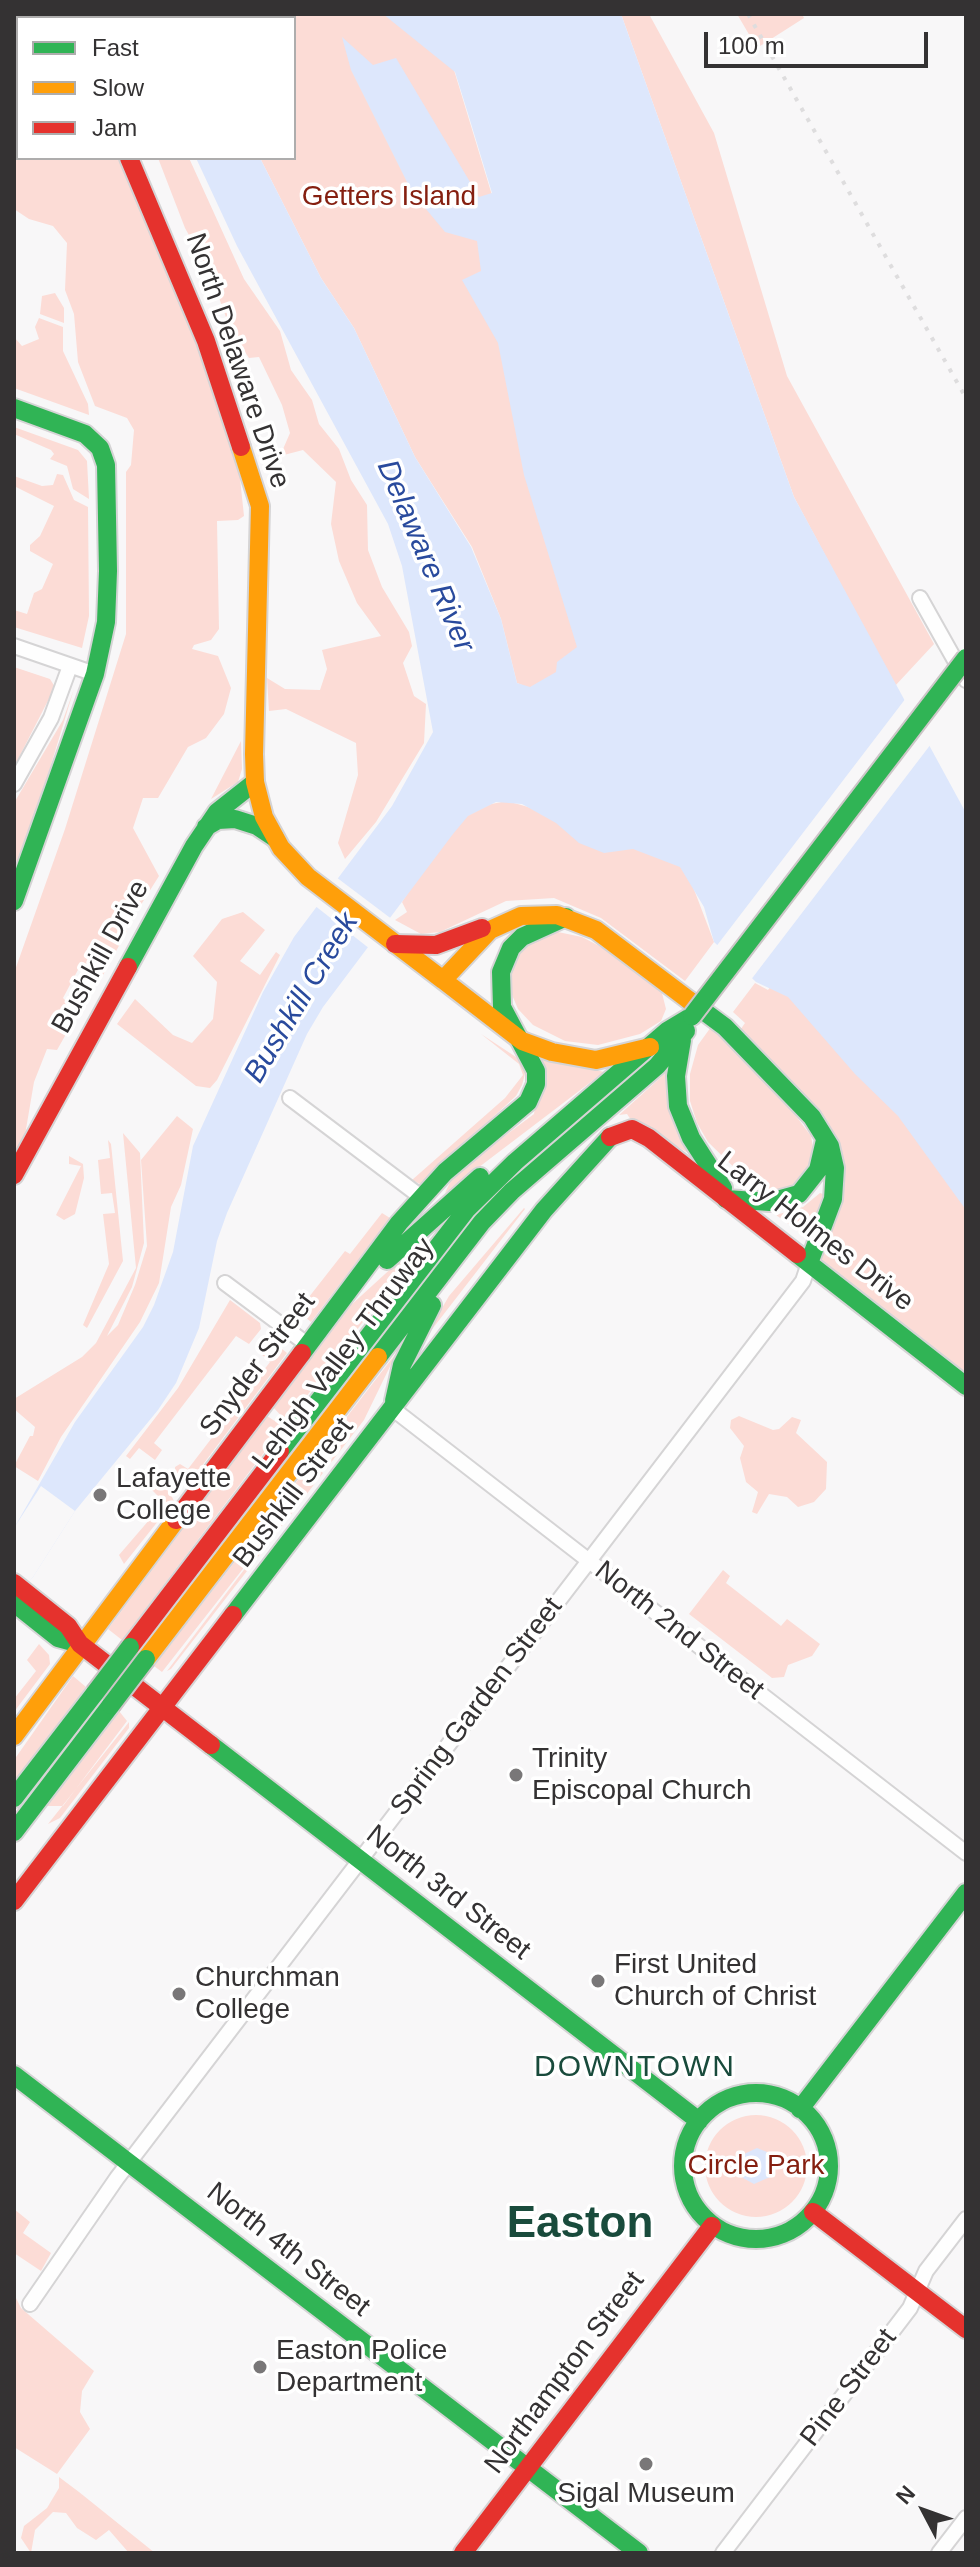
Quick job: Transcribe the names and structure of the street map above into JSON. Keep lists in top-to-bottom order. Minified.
{"streets":{"main road":["North Delaware Drive","Bushkill Drive","Larry Holmes Drive","Lehigh Valley Thruway","Snyder Street","Bushkill Street","North 3rd Street","North 4th Street","Northampton Street"],"street":["North 2nd Street","Spring Garden Street","Pine Street"]},"crossings":[["North Delaware Drive","Bushkill Drive"],["Larry Holmes Drive","Bushkill Street"],["Larry Holmes Drive","Spring Garden Street"],["Snyder Street","North 3rd Street"],["Bushkill Street","North 2nd Street"],["Bushkill Street","North 3rd Street"],["North 2nd Street","Spring Garden Street"],["Spring Garden Street","North 3rd Street"],["Spring Garden Street","North 4th Street"],["North 3rd Street","Northampton Street"],["North 4th Street","Northampton Street"]],"districts":["DOWNTOWN","Easton"],"water":["Delaware River","Bushkill Creek"],"parks":["Getters Island","Circle Park"],"places":["Lafayette College","Trinity Episcopal Church","First United Church of Christ","Churchman College","Easton Police Department","Sigal Museum"],"legend":["Fast","Slow","Jam"],"scale_bar":"100 m","north":"top left"}
